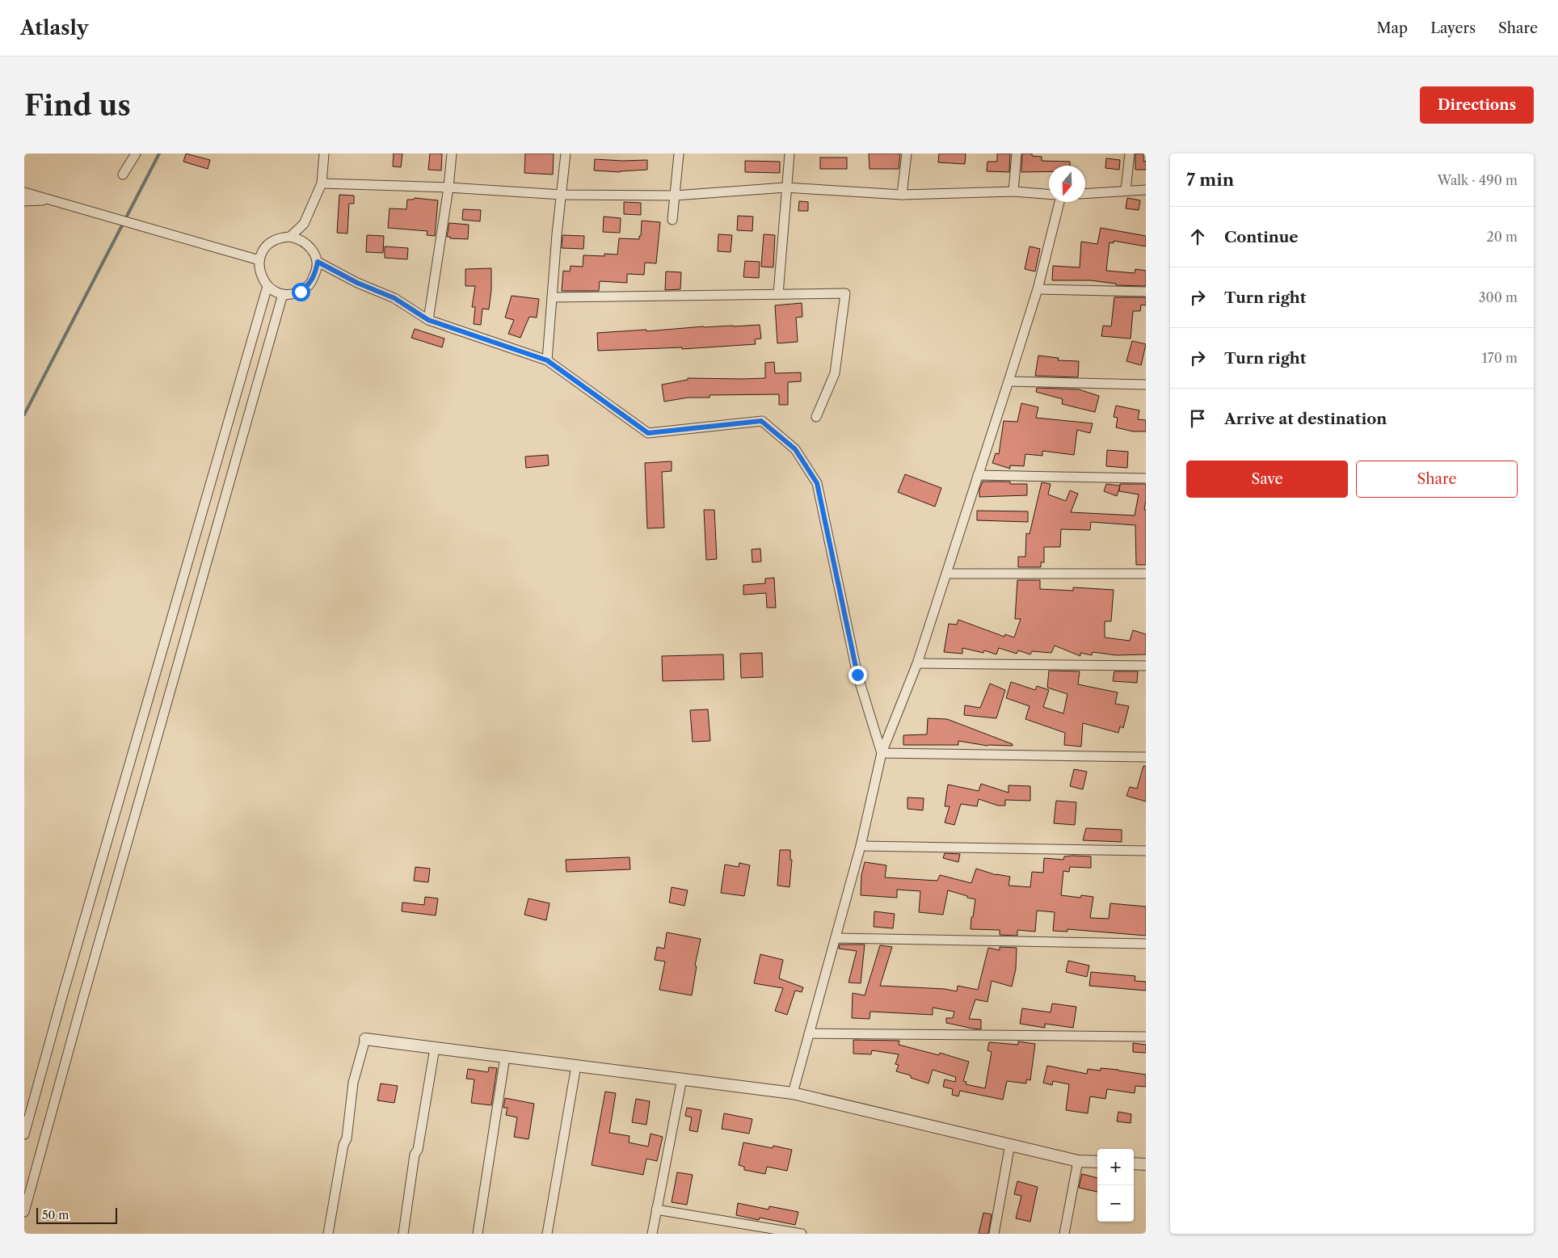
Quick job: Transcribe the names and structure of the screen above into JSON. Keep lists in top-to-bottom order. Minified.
{"scale_bar":"50 m","north":"bottom","page":{"header":"Atlasly","nav":["Map","Layers","Share"],"buttons":["Directions",["Save","Share"]],"title":"Find us","heading":["7 min","Walk · 490 m"],"list":[["Continue","20 m"],["Turn right","300 m"],["Turn right","170 m"],"Arrive at destination"],"map_buttons":["+","−"],"scale":"50 m"}}
